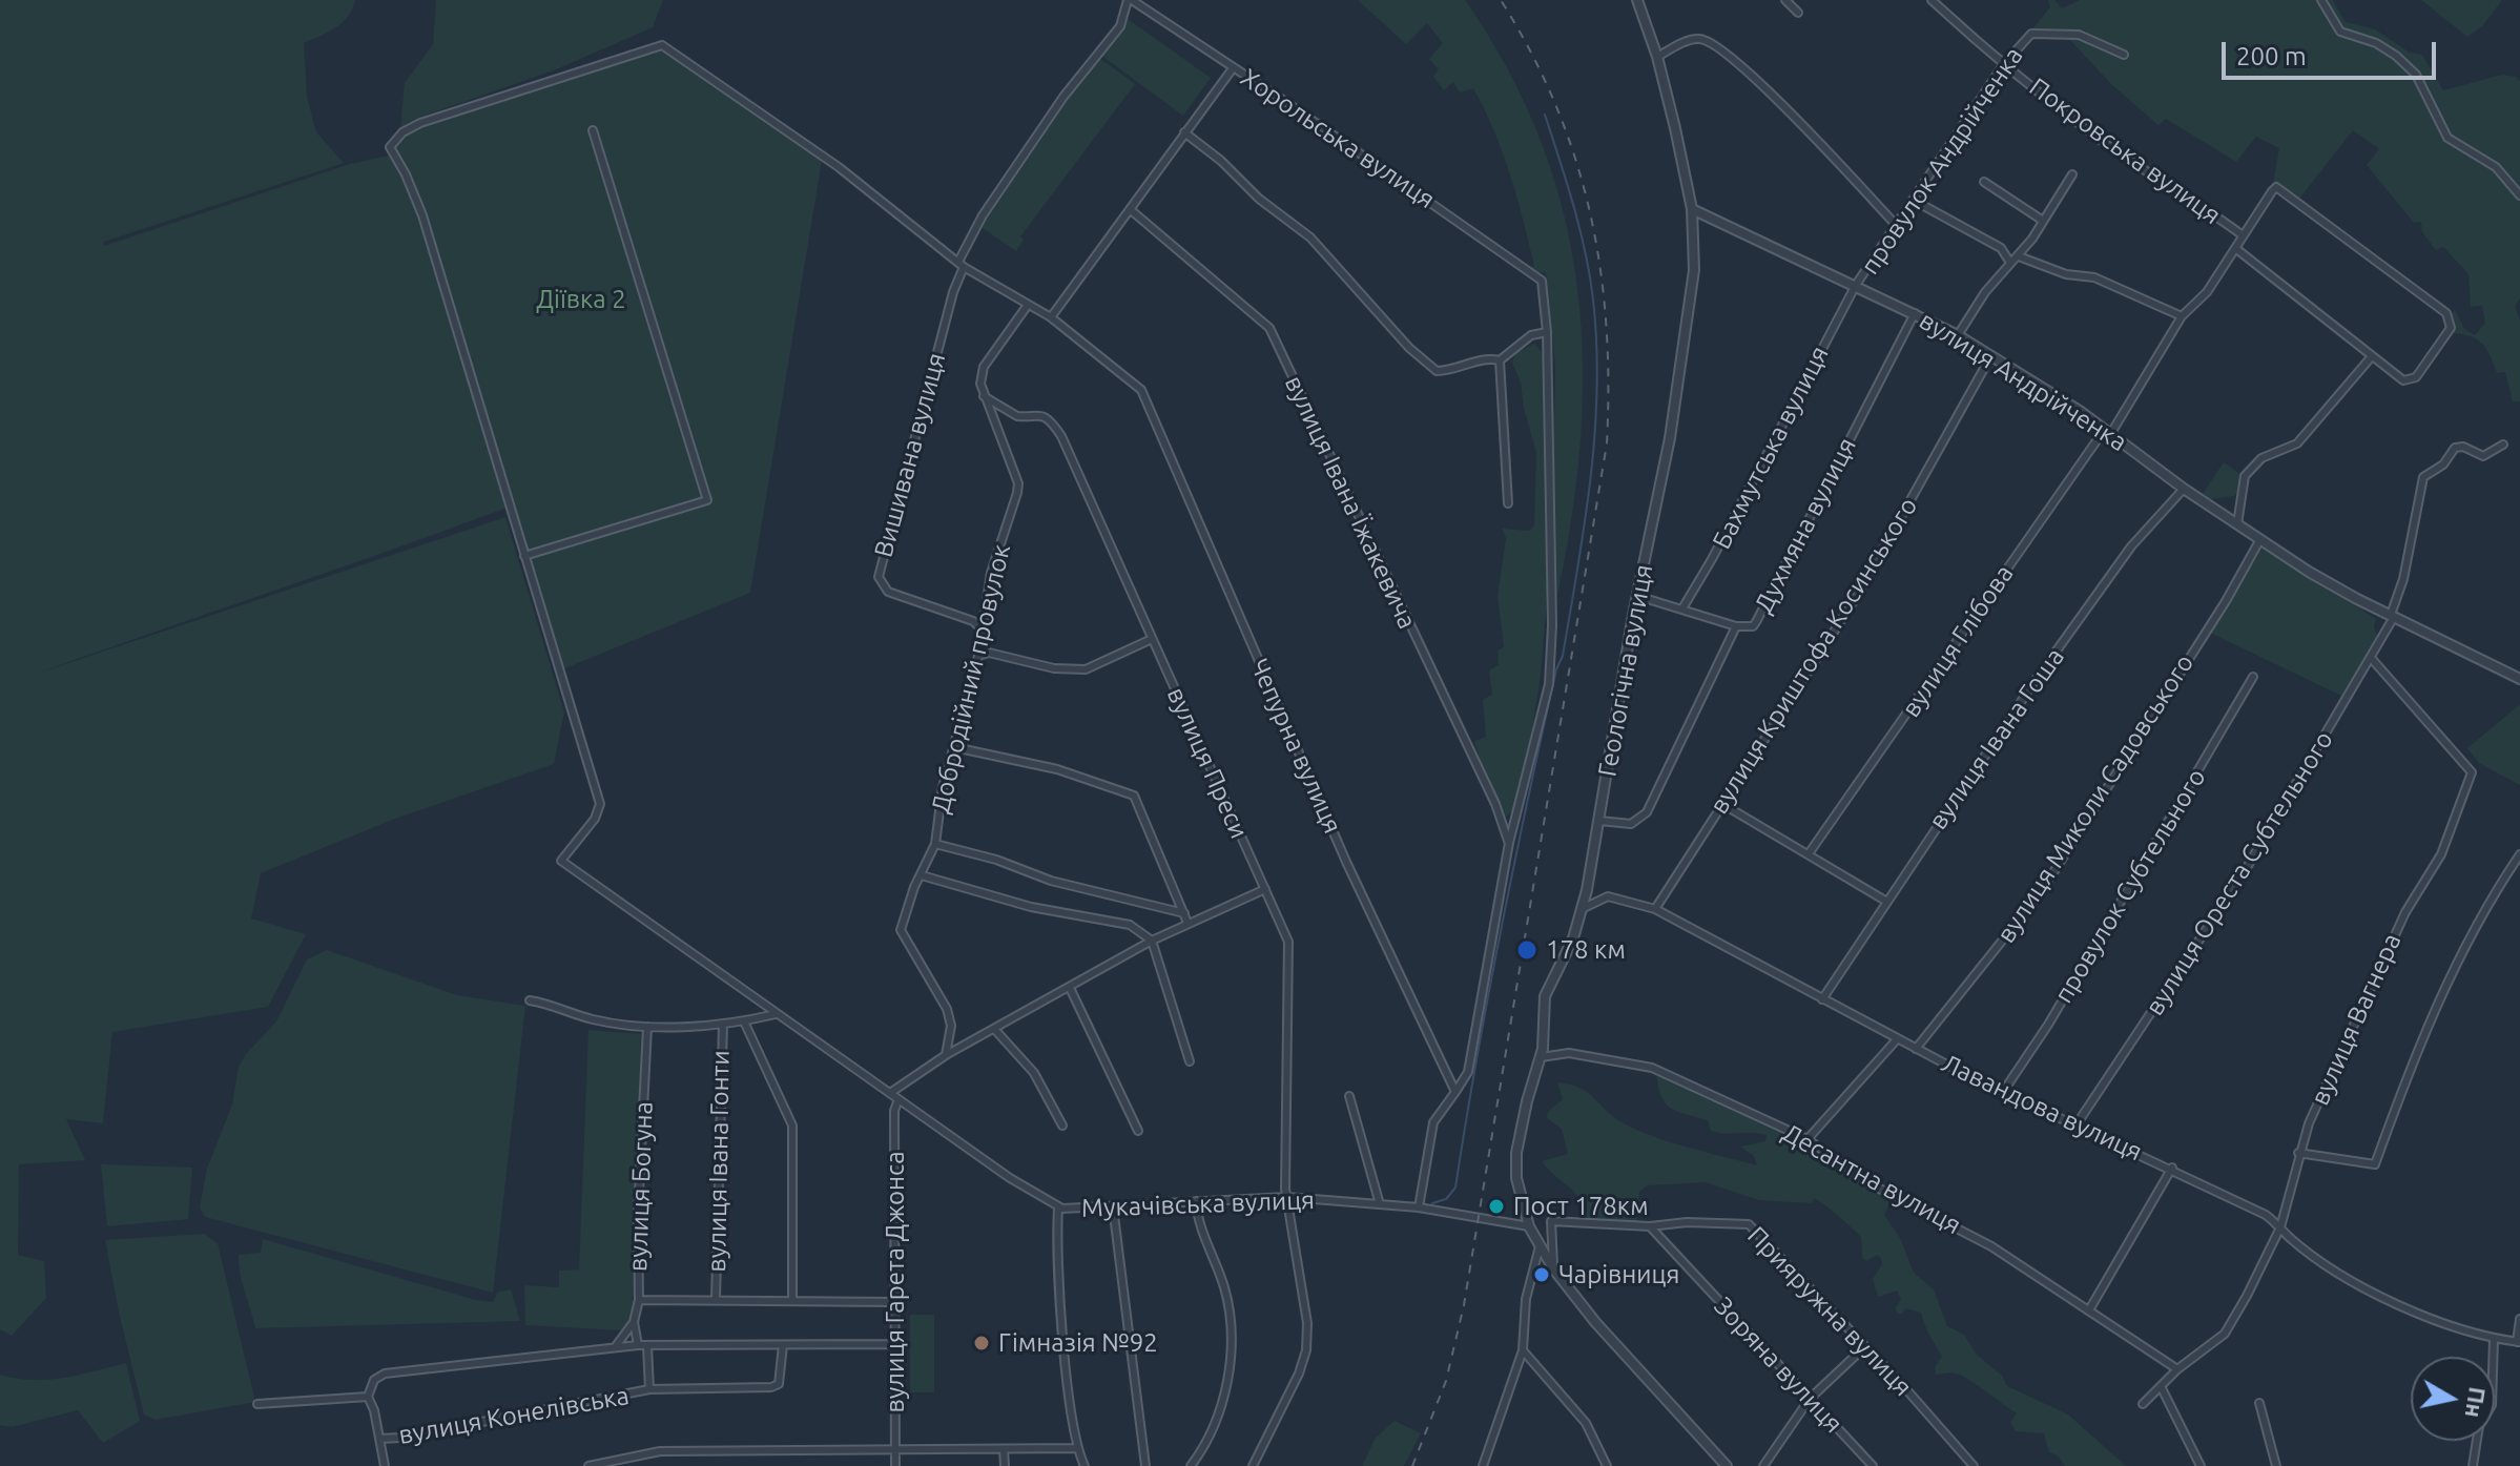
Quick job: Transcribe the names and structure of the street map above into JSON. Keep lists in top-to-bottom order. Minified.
{"streets":{"street":["Хорольська вулиця","Покровська вулиця","провулок Андрійченка","вулиця Андрійченка","Бахмутська вулиця","Вишивана вулиця","вулиця Івана Їжакевича","Духмяна вулиця","вулиця Глібова","вулиця Криштофа Косинського","Геологічна вулиця","Добродійний провулок","вулиця Івана Гоша","Чепурна вулиця","вулиця Преси","вулиця Миколи Садовського","вулиця Ореста Субтельного","провулок Субтельного","вулиця Вагнера","Лавандова вулиця","вулиця Івана Гонти","Десантна вулиця","вулиця Богуна","Мукачівська вулиця","вулиця Гарета Джонса","Прияружна вулиця","Зоряна вулиця","вулиця Конелівська"]},"crossings":[["Хорольська вулиця","Вишивана вулиця"],["Покровська вулиця","провулок Андрійченка"],["Покровська вулиця","вулиця Андрійченка"],["Покровська вулиця","вулиця Глібова"],["провулок Андрійченка","вулиця Андрійченка"],["провулок Андрійченка","Бахмутська вулиця"],["вулиця Андрійченка","Бахмутська вулиця"],["вулиця Андрійченка","Духмяна вулиця"],["вулиця Андрійченка","вулиця Глібова"],["вулиця Андрійченка","вулиця Криштофа Косинського"],["вулиця Андрійченка","Геологічна вулиця"],["вулиця Андрійченка","вулиця Івана Гоша"],["вулиця Андрійченка","вулиця Миколи Садовського"],["вулиця Андрійченка","вулиця Ореста Субтельного"],["Вишивана вулиця","Добродійний провулок"],["Вишивана вулиця","Чепурна вулиця"],["Духмяна вулиця","Геологічна вулиця"],["вулиця Криштофа Косинського","Лавандова вулиця"],["Геологічна вулиця","Лавандова вулиця"],["Геологічна вулиця","Десантна вулиця"],["Геологічна вулиця","Мукачівська вулиця"],["Добродійний провулок","вулиця Преси"],["вулиця Івана Гоша","Лавандова вулиця"],["Чепурна вулиця","Мукачівська вулиця"],["вулиця Преси","Мукачівська вулиця"],["вулиця Миколи Садовського","Лавандова вулиця"],["вулиця Ореста Субтельного","вулиця Вагнера"],["вулиця Ореста Субтельного","Лавандова вулиця"],["провулок Субтельного","Лавандова вулиця"],["вулиця Вагнера","Лавандова вулиця"],["вулиця Вагнера","Десантна вулиця"],["Мукачівська вулиця","вулиця Гарета Джонса"],["Прияружна вулиця","Зоряна вулиця"]],"parks":["Діївка 2"],"places":["178 км","Пост 178км","Чарівниця","Гімназія №92"],"scale_bar":"200 m","north":"right"}
